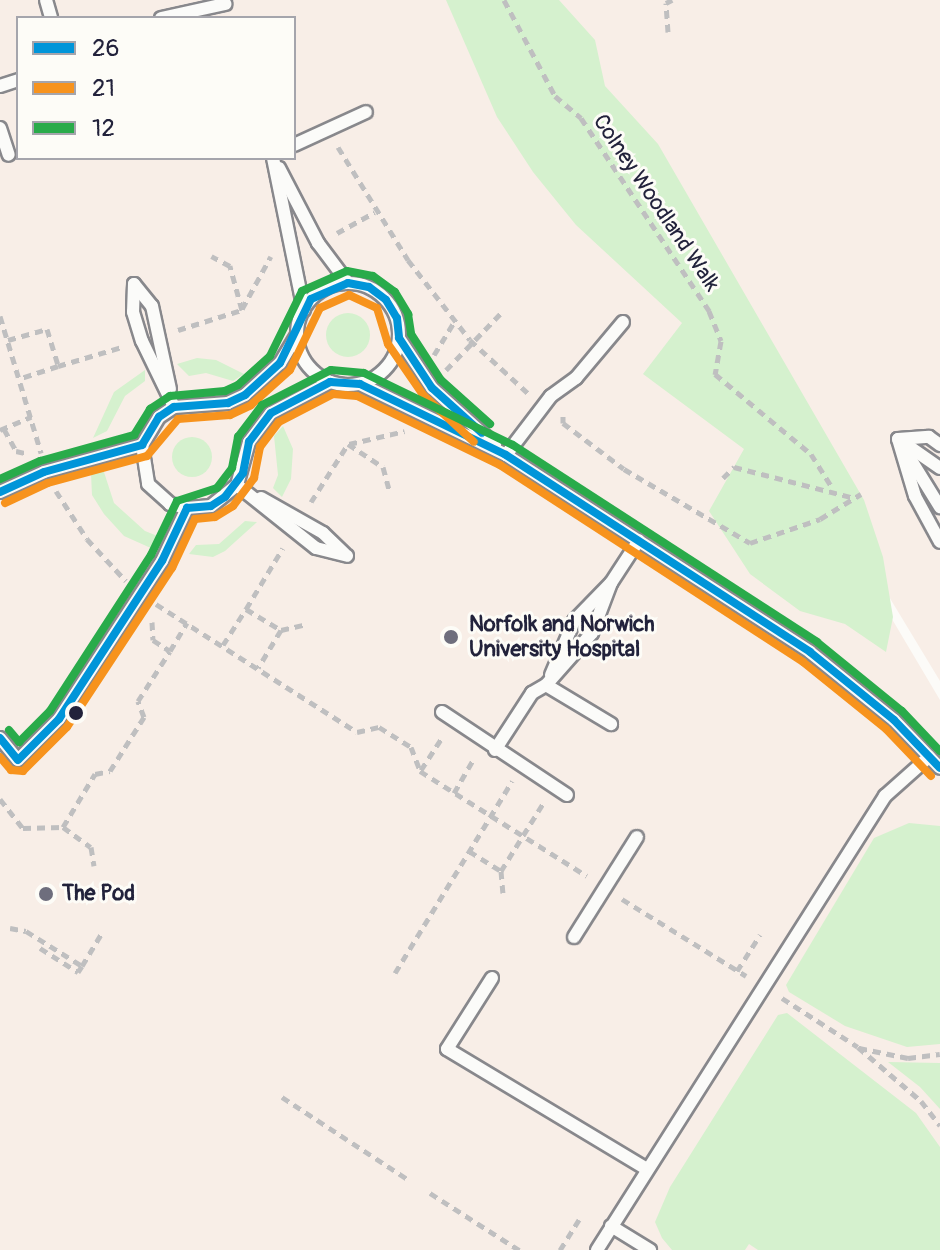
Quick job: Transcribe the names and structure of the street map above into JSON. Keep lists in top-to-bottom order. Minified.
{"streets":{"path":["Colney Woodland Walk"]},"places":["Norfolk and Norwich University Hospital","The Pod"],"lines":["transit line 12","transit line 26","transit line 21"],"legend":["26","21","12"]}
